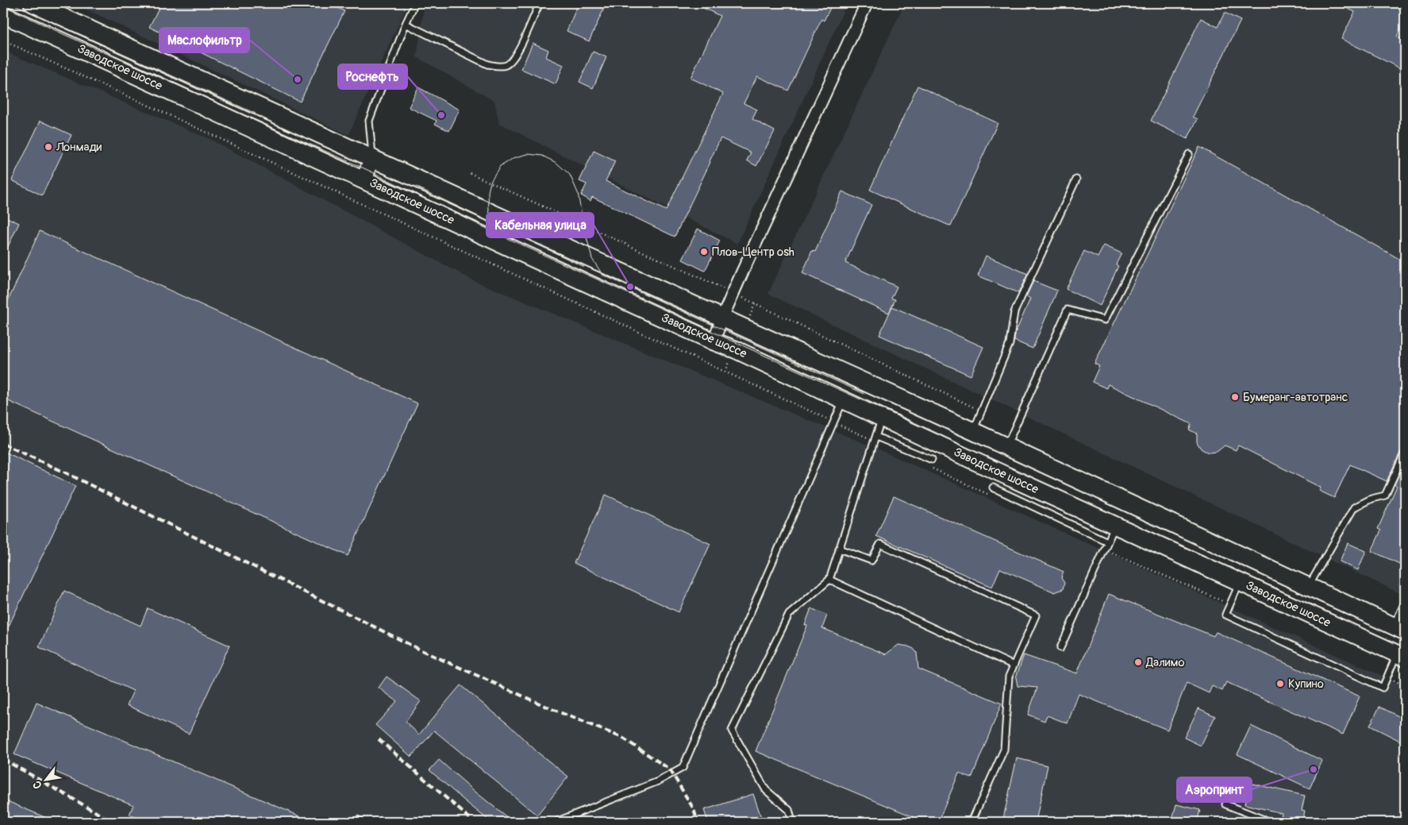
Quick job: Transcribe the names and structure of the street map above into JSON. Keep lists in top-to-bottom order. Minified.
{"streets":{"main road":["Заводское шоссе"]},"places":["Маслофильтр","Роснефть","Лонмади","Плов-Центр osh","Кабельная улица","Бумеранг-автотранс","Далимо","Купино","Аэропринт"],"north":"bottom left"}
